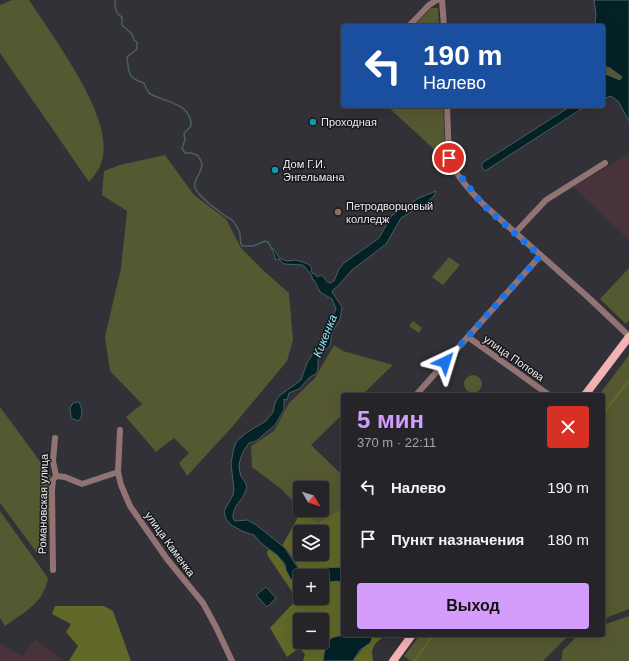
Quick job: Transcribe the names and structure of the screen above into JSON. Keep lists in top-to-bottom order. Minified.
{"streets":{"street":["улица Попова","Романовская улица","улица Каменка"]},"water":["Кикенка"],"places":["Проходная","Дом Г.И. Энгельмана","Петродворцовый колледж"],"north":"bottom right","page":{"turn":["190 m","Налево"],"heading":["5 мин","370 m · 22:11"],"list":[{"name":"Налево","value":"190 m"},{"name":"Пункт назначения","value":"180 m"}],"map_buttons":["+","−"],"buttons":"Выход"}}
